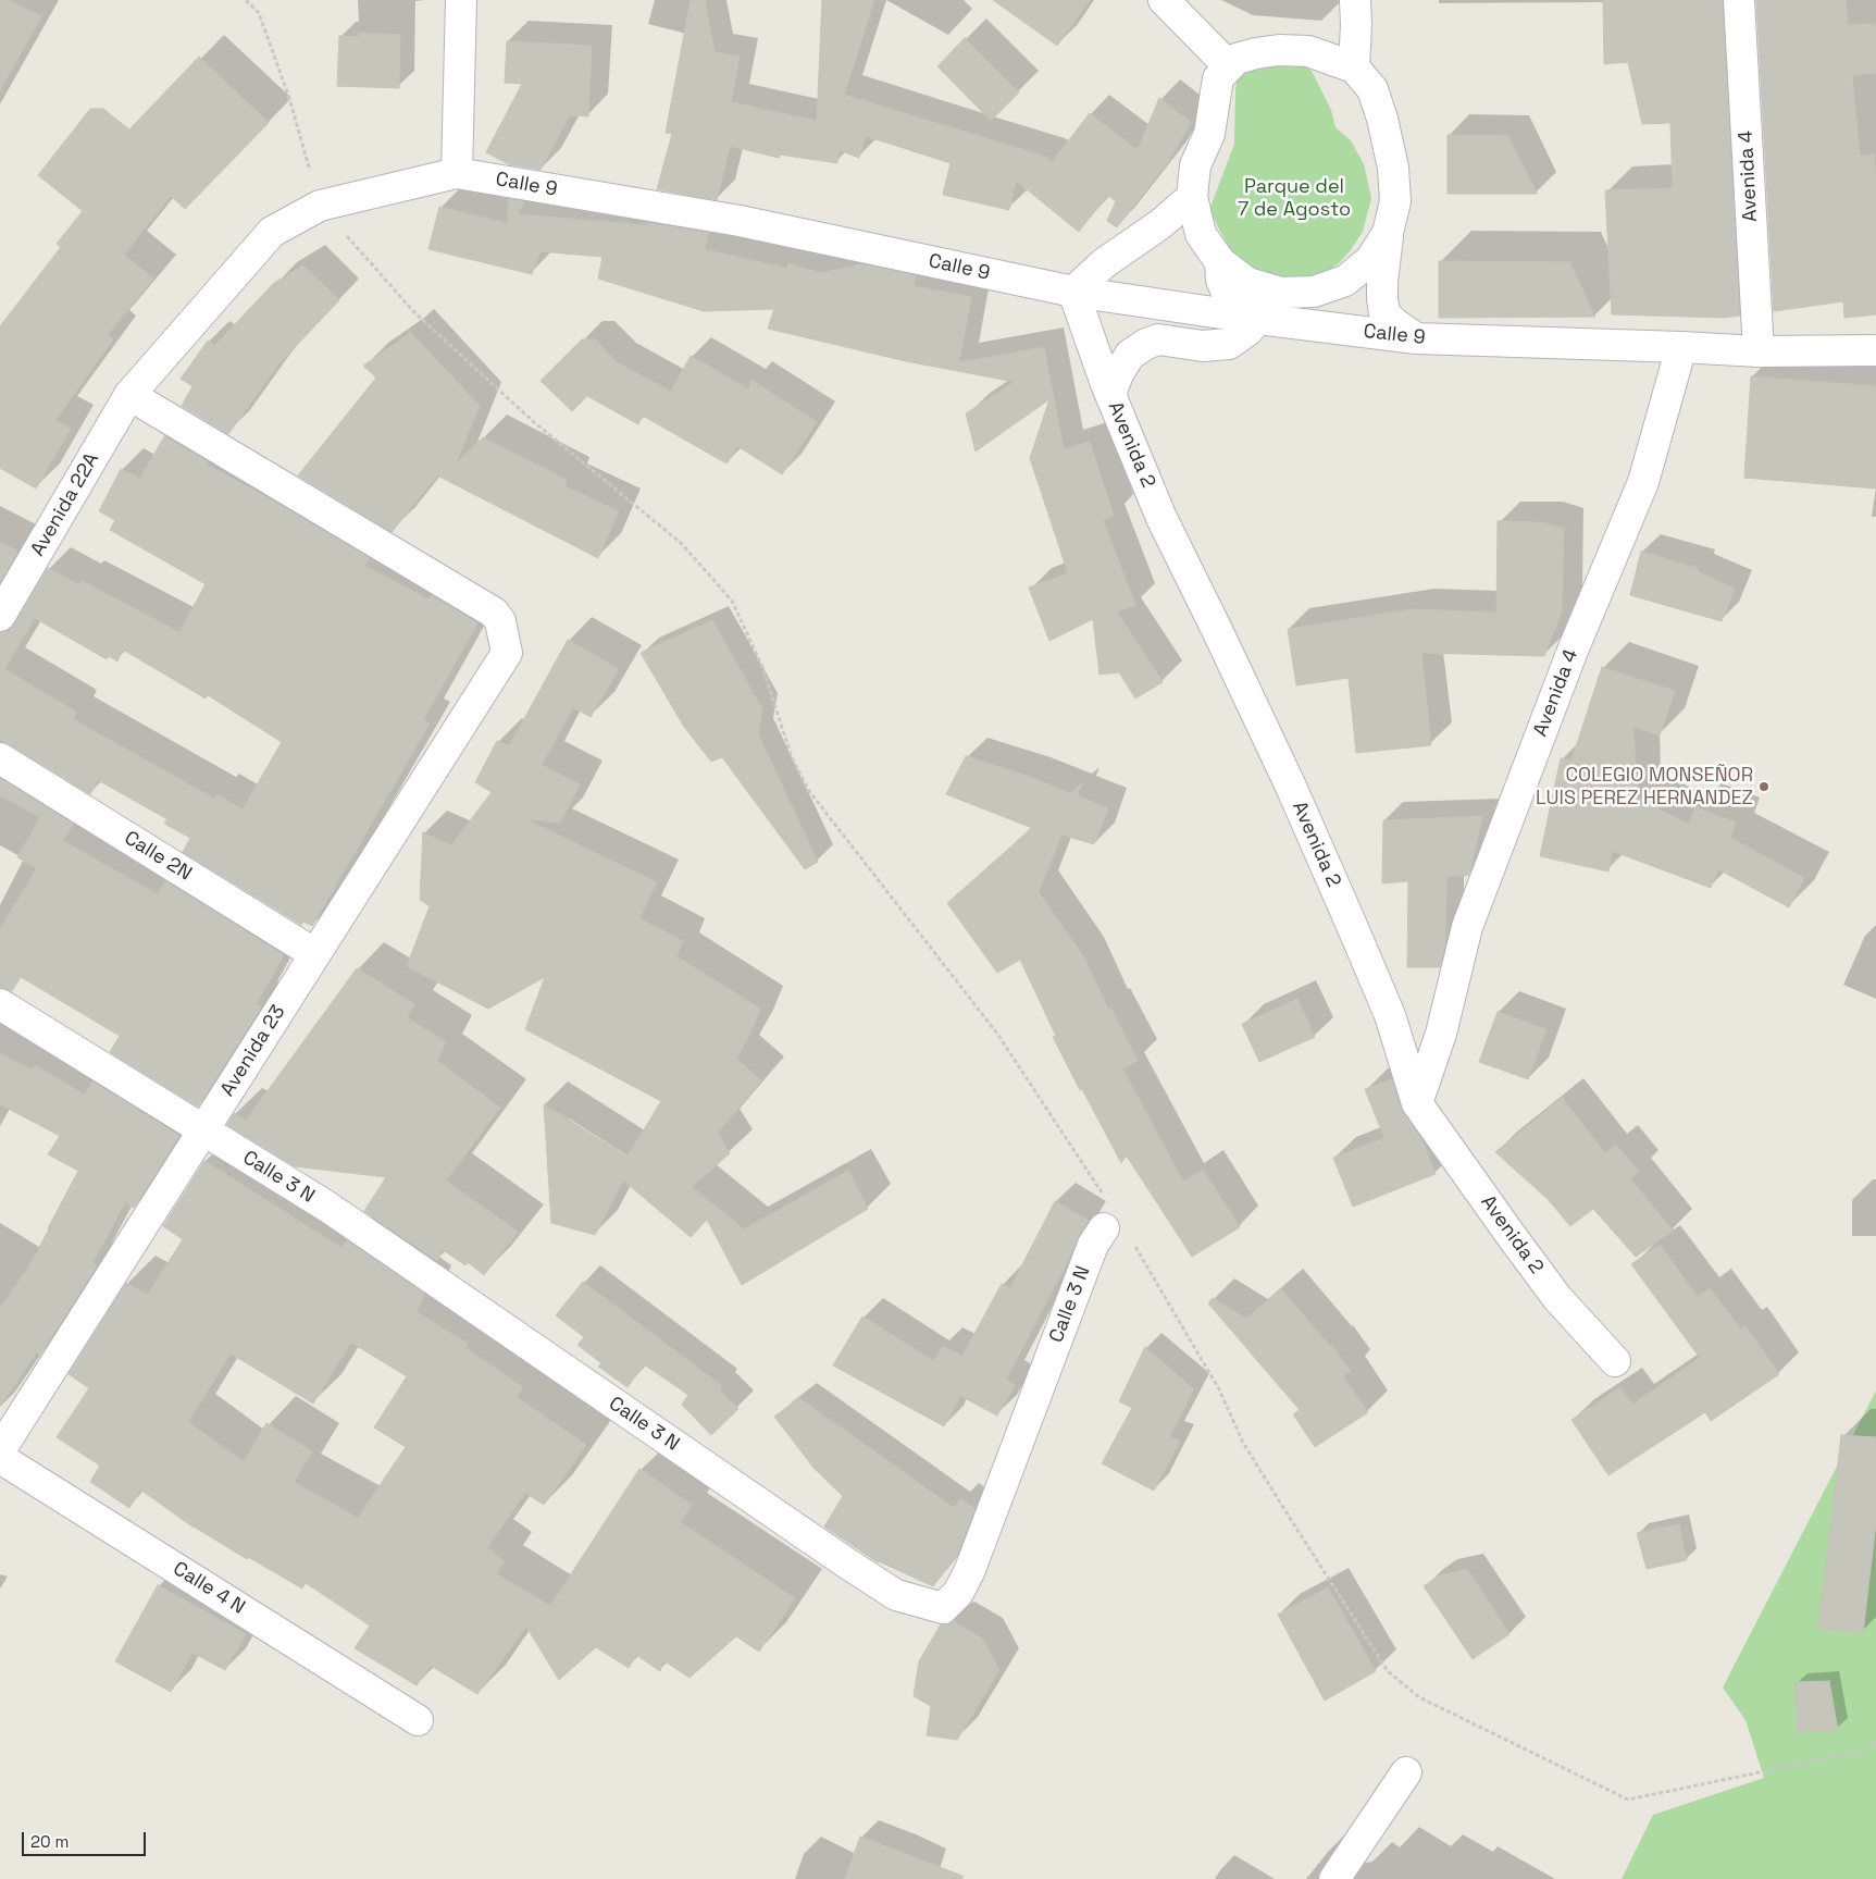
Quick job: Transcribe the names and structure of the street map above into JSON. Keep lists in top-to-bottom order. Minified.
{"streets":{"street":["Avenida 4","Calle 9","Avenida 2","Avenida 22A","Calle 2N","Avenida 23","Calle 3 N","Calle 4 N"]},"crossings":[["Avenida 4","Calle 9"],["Avenida 4","Avenida 2"],["Calle 9","Avenida 2"],["Calle 9","Avenida 22A"],["Calle 9","Avenida 23"],["Avenida 22A","Avenida 23"],["Calle 2N","Avenida 23"],["Avenida 23","Calle 3 N"]],"parks":["Parque del 7 de Agosto"],"places":["COLEGIO MONSEÑOR LUIS PEREZ HERNANDEZ"],"scale_bar":"20 m"}
